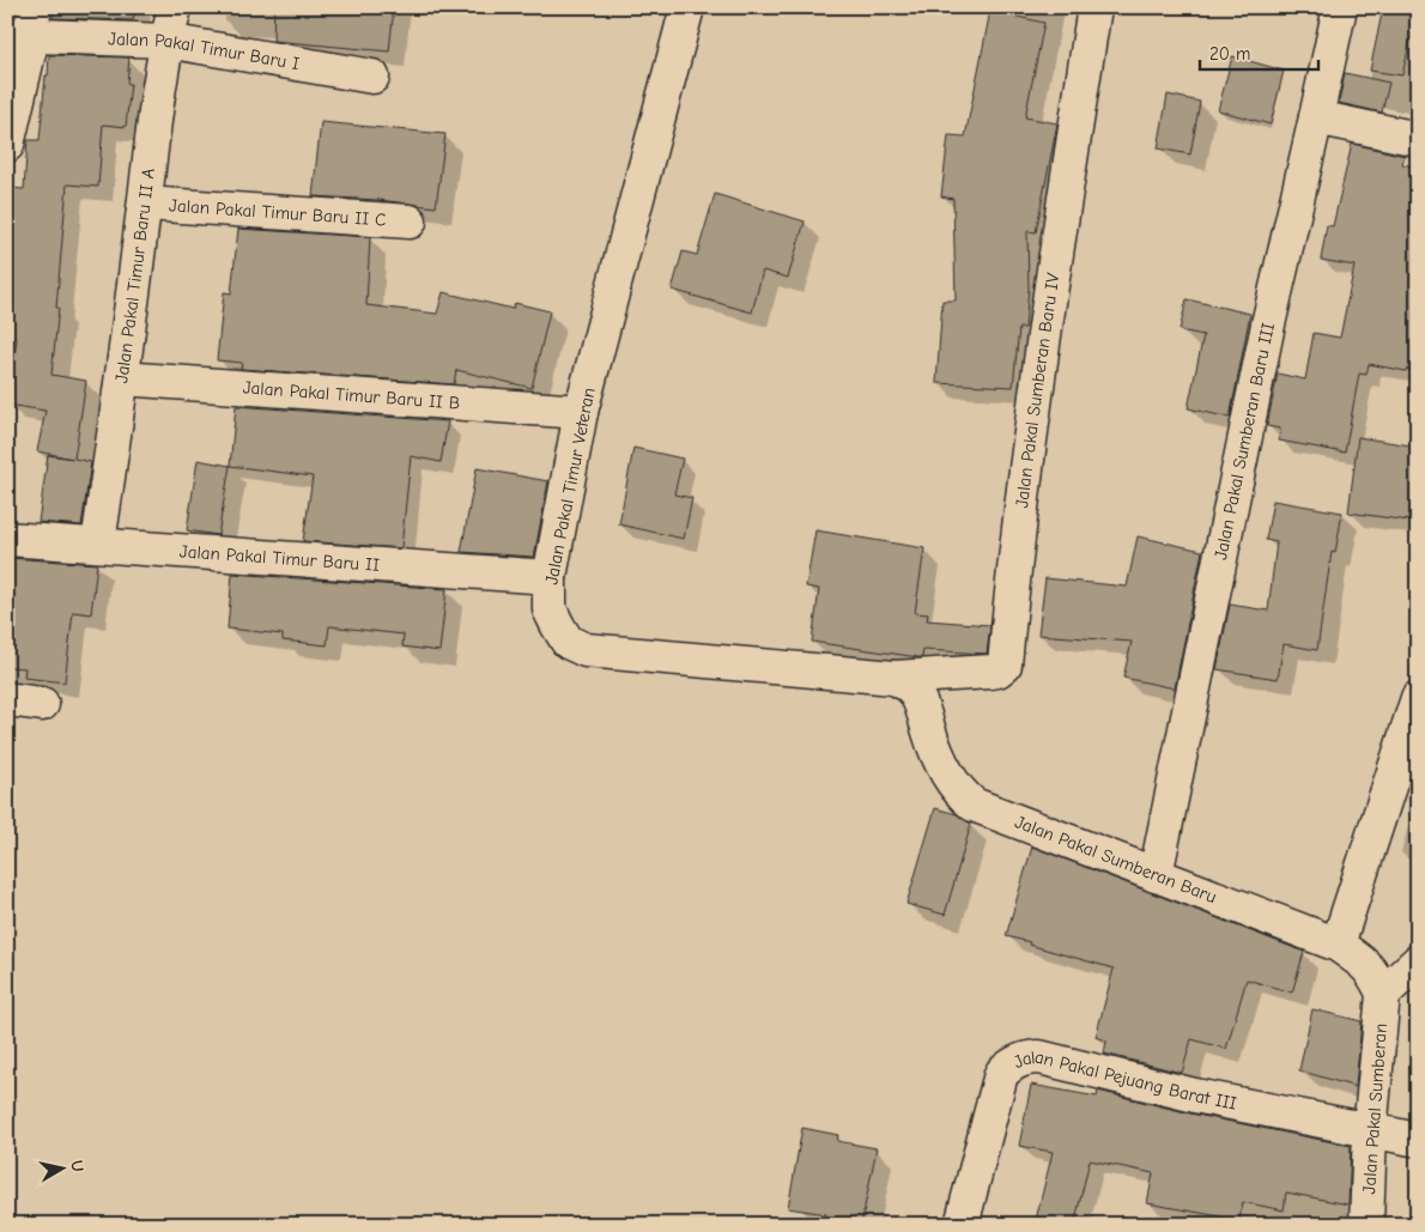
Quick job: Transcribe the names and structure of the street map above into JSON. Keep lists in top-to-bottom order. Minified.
{"streets":{"street":["Jalan Pakal Timur Baru I","Jalan Pakal Timur Baru II C","Jalan Pakal Timur Baru II A","Jalan Pakal Sumberan Baru IV","Jalan Pakal Timur Baru II B","Jalan Pakal Sumberan Baru III","Jalan Pakal Timur Veteran","Jalan Pakal Timur Baru II","Jalan Pakal Sumberan Baru","Jalan Pakal Pejuang Barat III","Jalan Pakal Sumberan"]},"crossings":[["Jalan Pakal Timur Baru I","Jalan Pakal Timur Baru II A"],["Jalan Pakal Timur Baru II C","Jalan Pakal Timur Baru II A"],["Jalan Pakal Timur Baru II A","Jalan Pakal Timur Baru II B"],["Jalan Pakal Timur Baru II A","Jalan Pakal Timur Baru II"],["Jalan Pakal Sumberan Baru IV","Jalan Pakal Timur Veteran"],["Jalan Pakal Sumberan Baru IV","Jalan Pakal Sumberan Baru"],["Jalan Pakal Timur Baru II B","Jalan Pakal Timur Veteran"],["Jalan Pakal Sumberan Baru III","Jalan Pakal Sumberan Baru"],["Jalan Pakal Timur Veteran","Jalan Pakal Timur Baru II"],["Jalan Pakal Timur Veteran","Jalan Pakal Sumberan Baru"],["Jalan Pakal Sumberan Baru","Jalan Pakal Sumberan"],["Jalan Pakal Pejuang Barat III","Jalan Pakal Sumberan"]],"scale_bar":"20 m","north":"right"}
